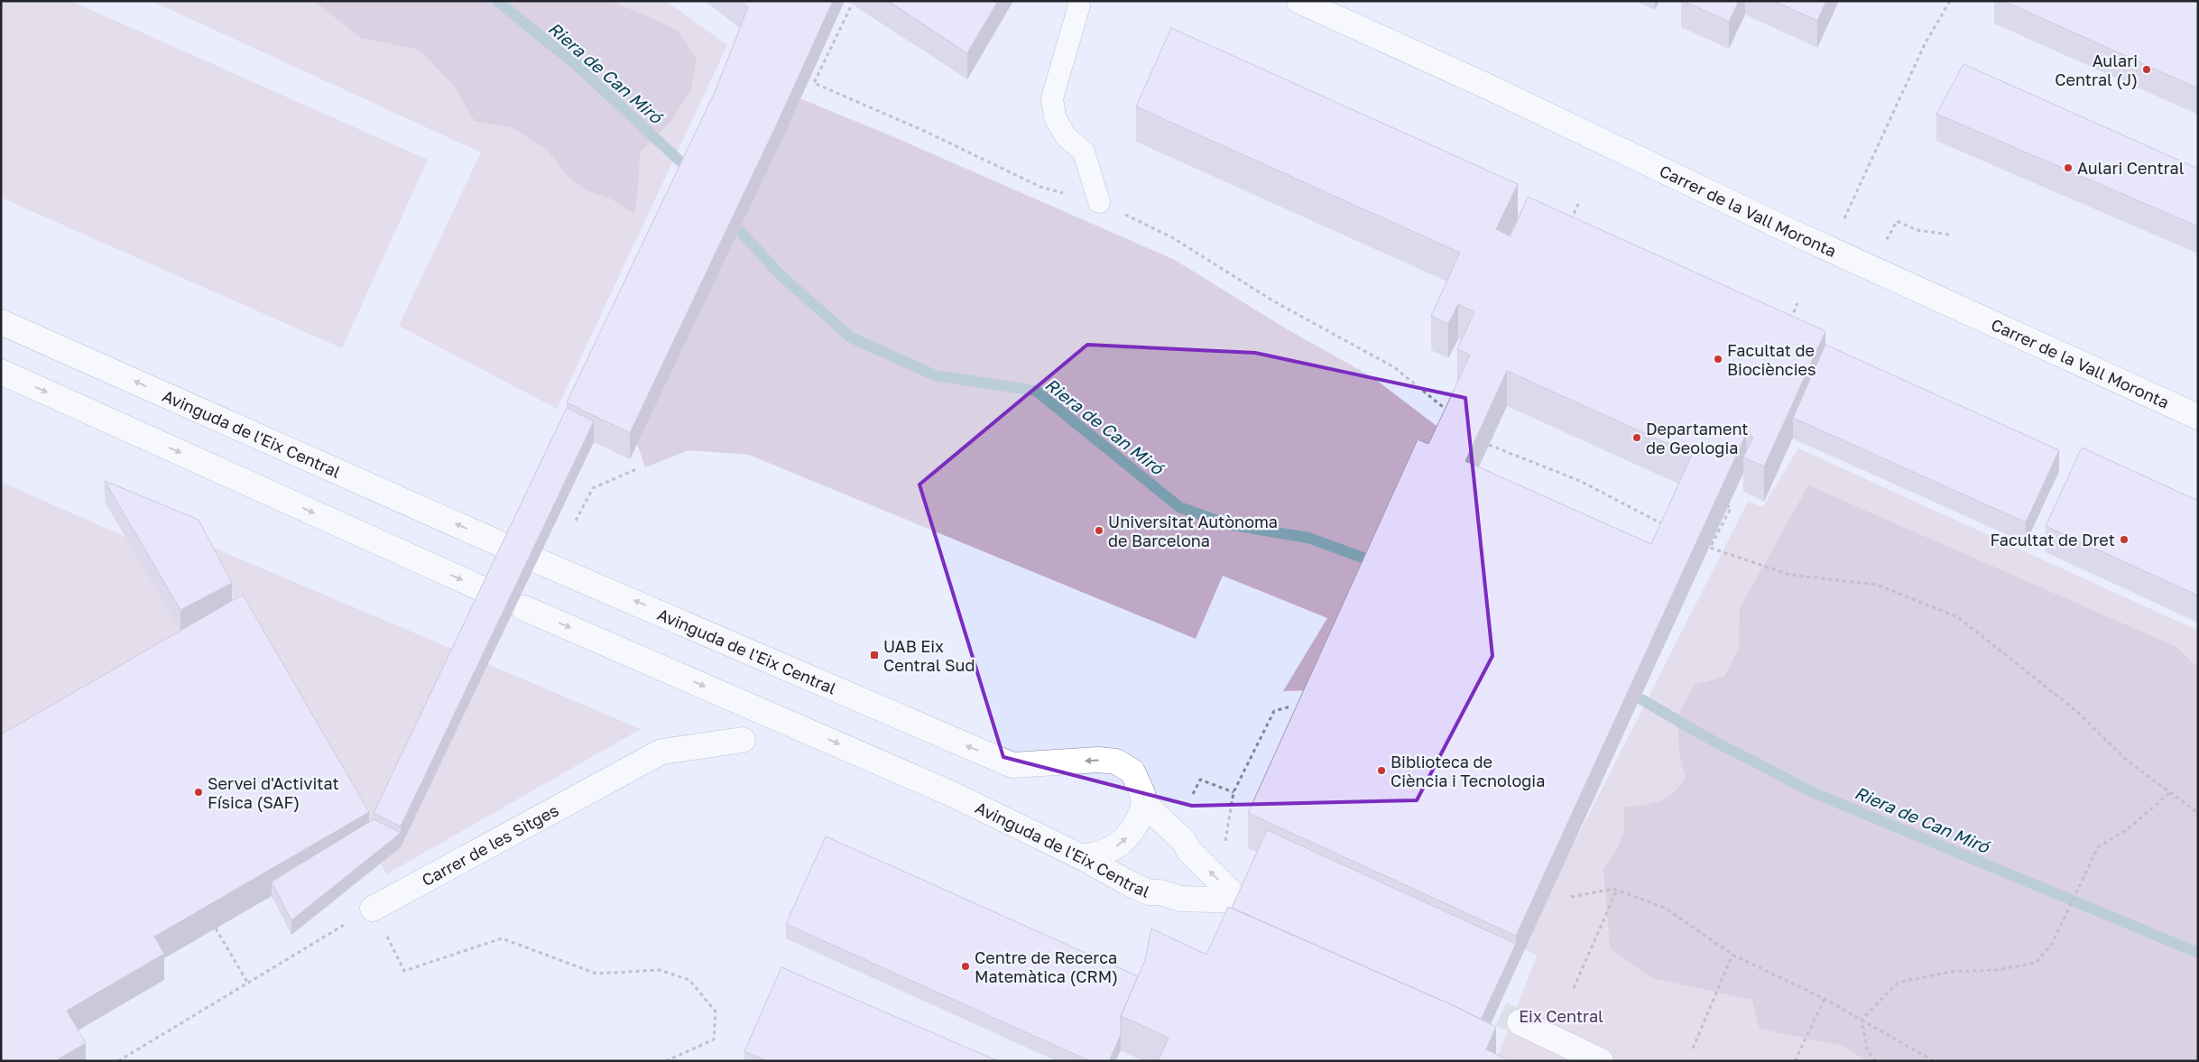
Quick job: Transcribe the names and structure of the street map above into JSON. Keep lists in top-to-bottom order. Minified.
{"streets":{"street":["Carrer de la Vall Moronta","Avinguda de l'Eix Central","Carrer de les Sitges"]},"water":["Riera de Can Miró"],"parks":["Eix Central"],"places":{"other":["Aulari Central (J)","Aulari Central","Facultat de Biociències","Departament de Geologia","Universitat Autònoma de Barcelona","Facultat de Dret","Biblioteca de Ciència i Tecnologia","Servei d'Activitat Física (SAF)","Centre de Recerca Matemàtica (CRM)"],"transit":["UAB Eix Central Sud"]}}
